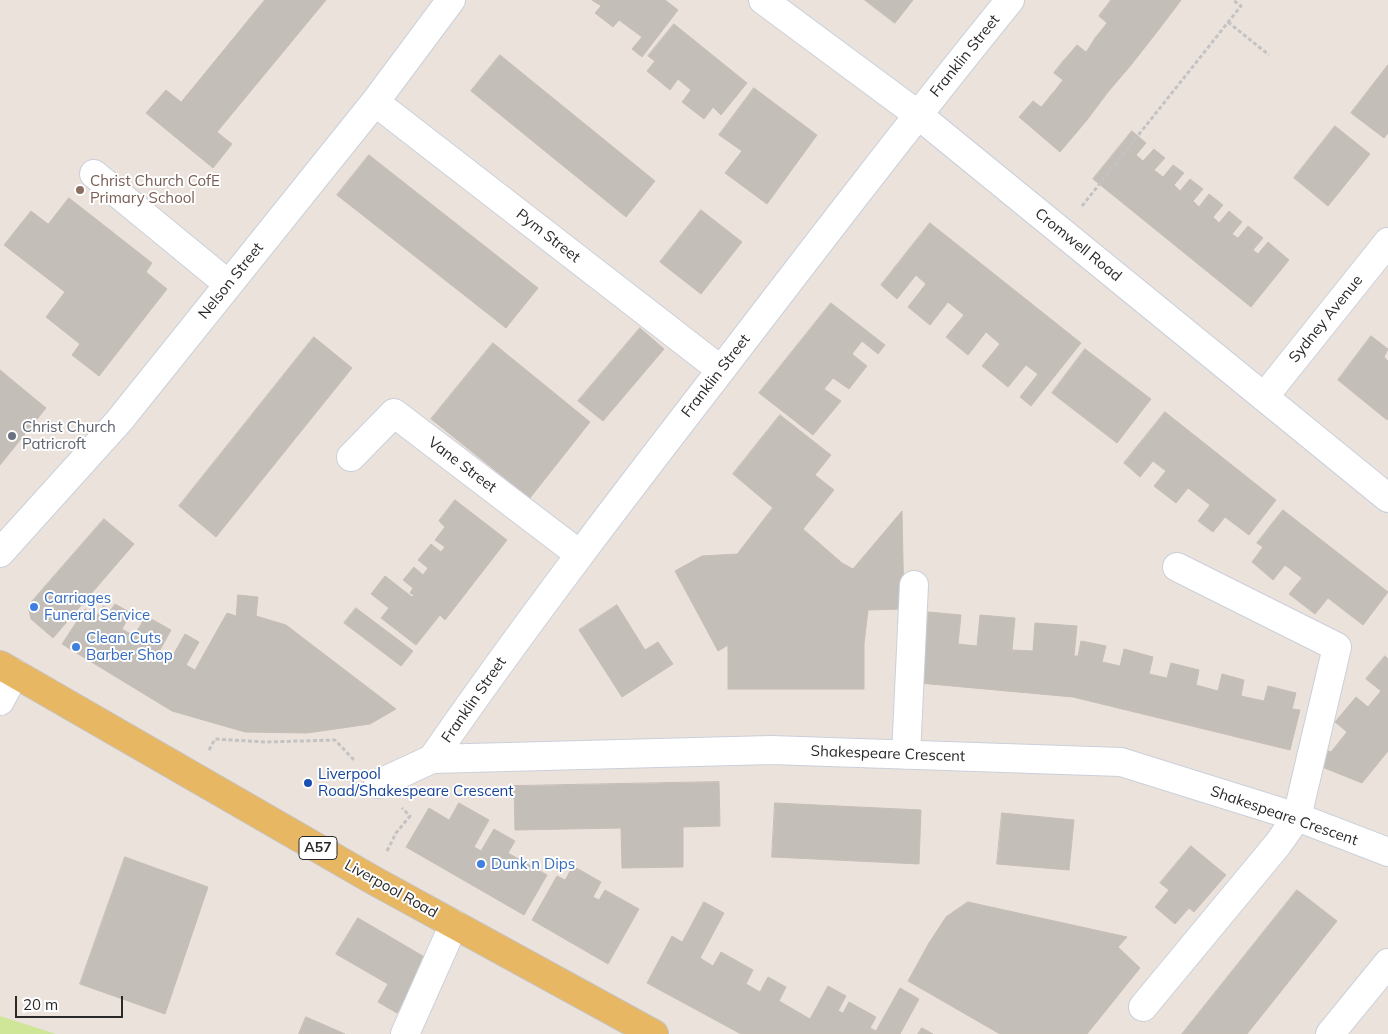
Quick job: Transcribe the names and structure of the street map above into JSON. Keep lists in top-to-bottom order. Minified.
{"streets":{"main road":["A57","Liverpool Road"],"street":["Franklin Street","Pym Street","Cromwell Road","Nelson Street","Sydney Avenue","Vane Street","Shakespeare Crescent"]},"crossings":[["Franklin Street","Pym Street"],["Franklin Street","Cromwell Road"],["Franklin Street","Vane Street"],["Franklin Street","Shakespeare Crescent"],["Pym Street","Nelson Street"],["Cromwell Road","Sydney Avenue"]],"places":["Christ Church CofE Primary School","Christ Church Patricroft","Carriages Funeral Service","Clean Cuts Barber Shop","Liverpool Road/Shakespeare Crescent","Dunk n Dips"],"scale_bar":"20 m"}
